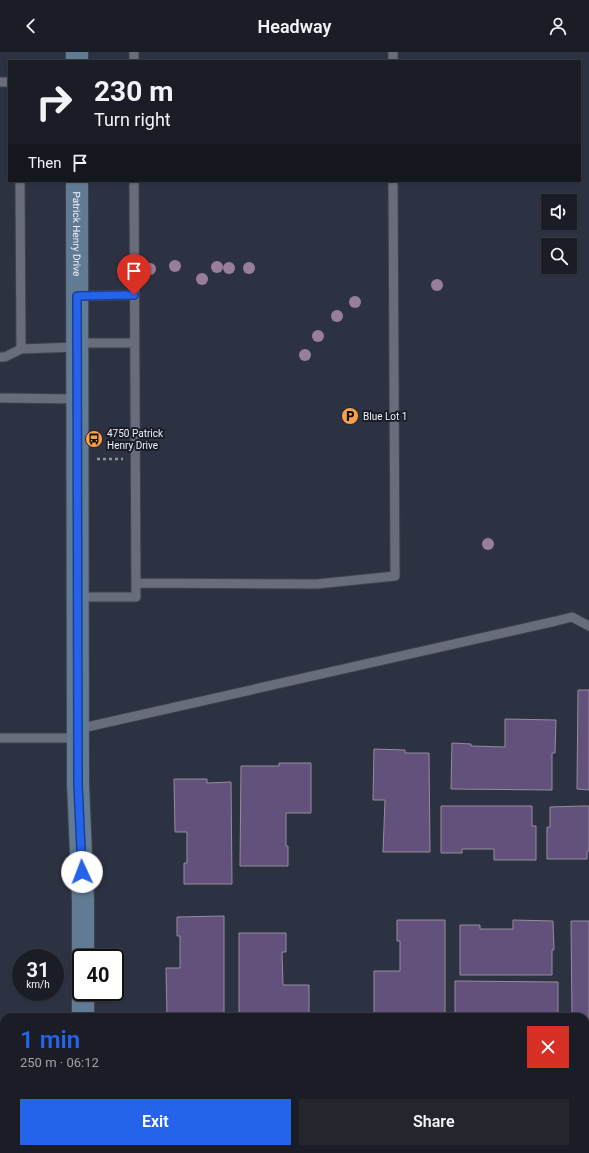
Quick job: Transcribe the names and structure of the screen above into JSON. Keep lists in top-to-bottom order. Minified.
{"streets":{"street":["Patrick Henry Drive"]},"places":{"parking":["Blue Lot 1"],"bus stop":["4750 Patrick Henry Drive"]},"page":{"header":"Headway","turn":["230 m","Turn right"],"then":"Then","speed":"31 km/h","limit":"40","heading":["1 min","250 m · 06:12"],"buttons":["Exit","Share"]}}
